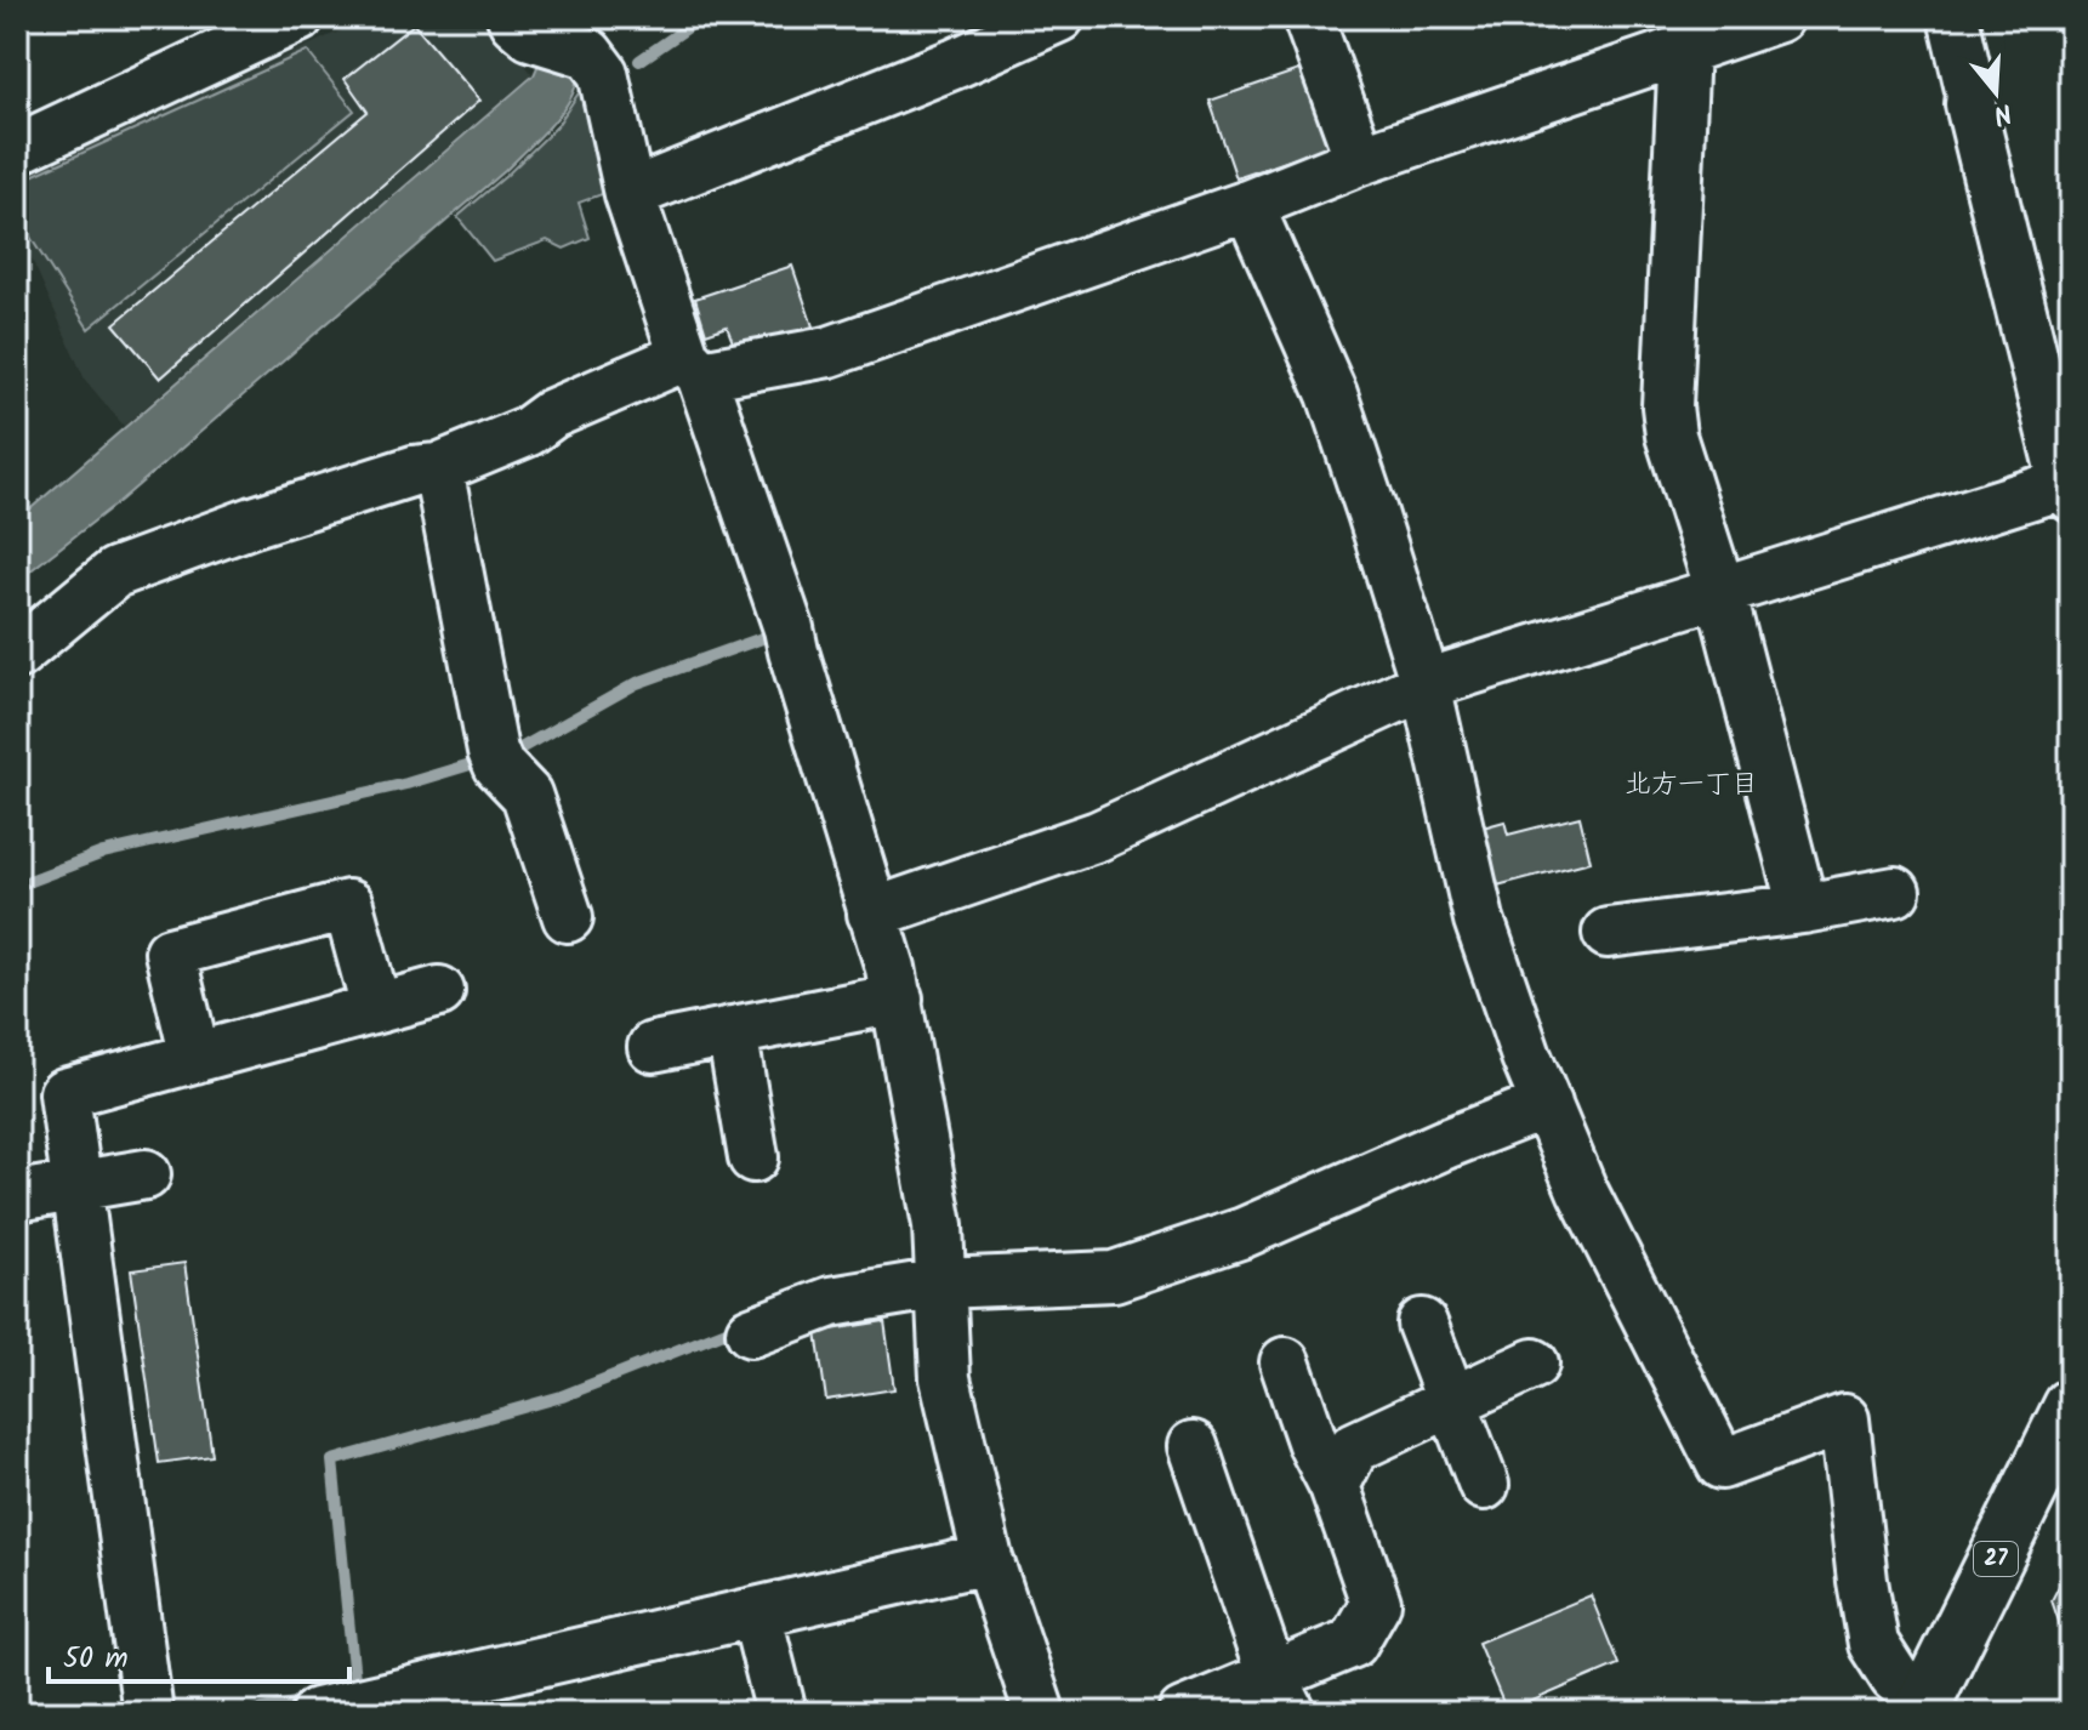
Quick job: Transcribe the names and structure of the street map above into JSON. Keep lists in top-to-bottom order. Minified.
{"streets":{"main road":["27"]},"districts":["北方一丁目"],"scale_bar":"50 m","north":"bottom"}
